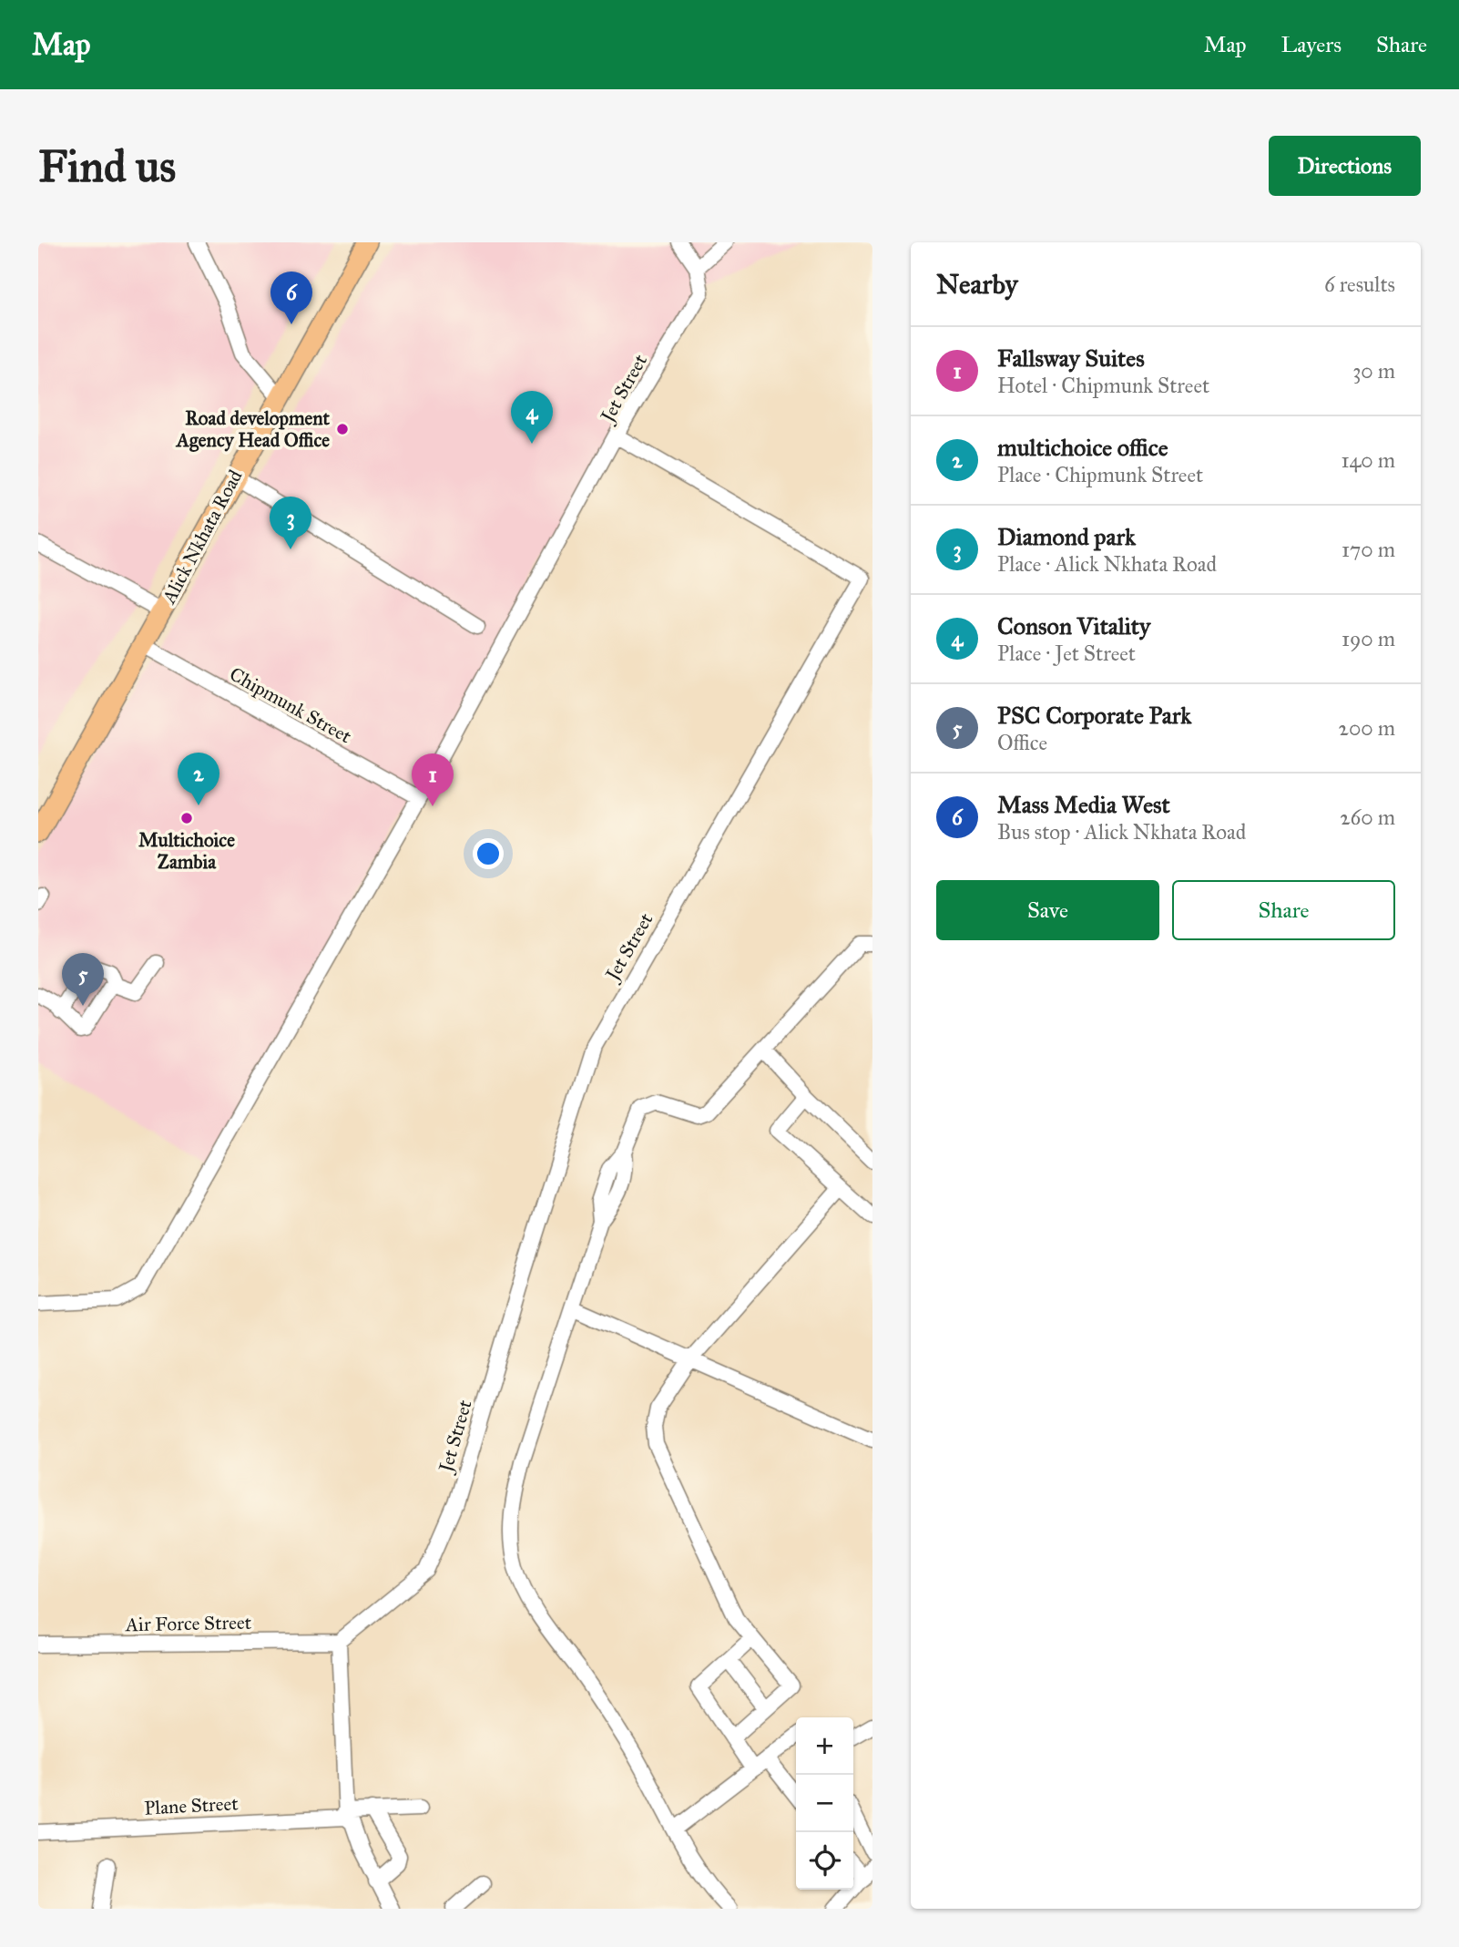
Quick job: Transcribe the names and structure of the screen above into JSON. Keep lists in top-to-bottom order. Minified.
{"streets":{"main road":["Alick Nkhata Road"],"street":["Jet Street","Chipmunk Street","Air Force Street","Plane Street"]},"crossings":[["Jet Street","Air Force Street"],["Alick Nkhata Road","Chipmunk Street"]],"places":["Road development Agency Head Office","Multichoice Zambia"],"page":{"header":"Map","nav":["Map","Layers","Share"],"buttons":["Directions",["Save","Share"]],"title":"Find us","heading":["Nearby","6 results"],"pins":["6","4","3","2","1","5"],"list":[{"mark":"1","name":"Fallsway Suites","note":"Hotel · Chipmunk Street","value":"30 m"},{"mark":"2","name":"multichoice office","note":"Place · Chipmunk Street","value":"140 m"},{"mark":"3","name":"Diamond park","note":"Place · Alick Nkhata Road","value":"170 m"},{"mark":"4","name":"Conson Vitality","note":"Place · Jet Street","value":"190 m"},{"mark":"5","name":"PSC Corporate Park","note":"Office","value":"200 m"},{"mark":"6","name":"Mass Media West","note":"Bus stop · Alick Nkhata Road","value":"260 m"}],"map_buttons":["+","−"]}}
